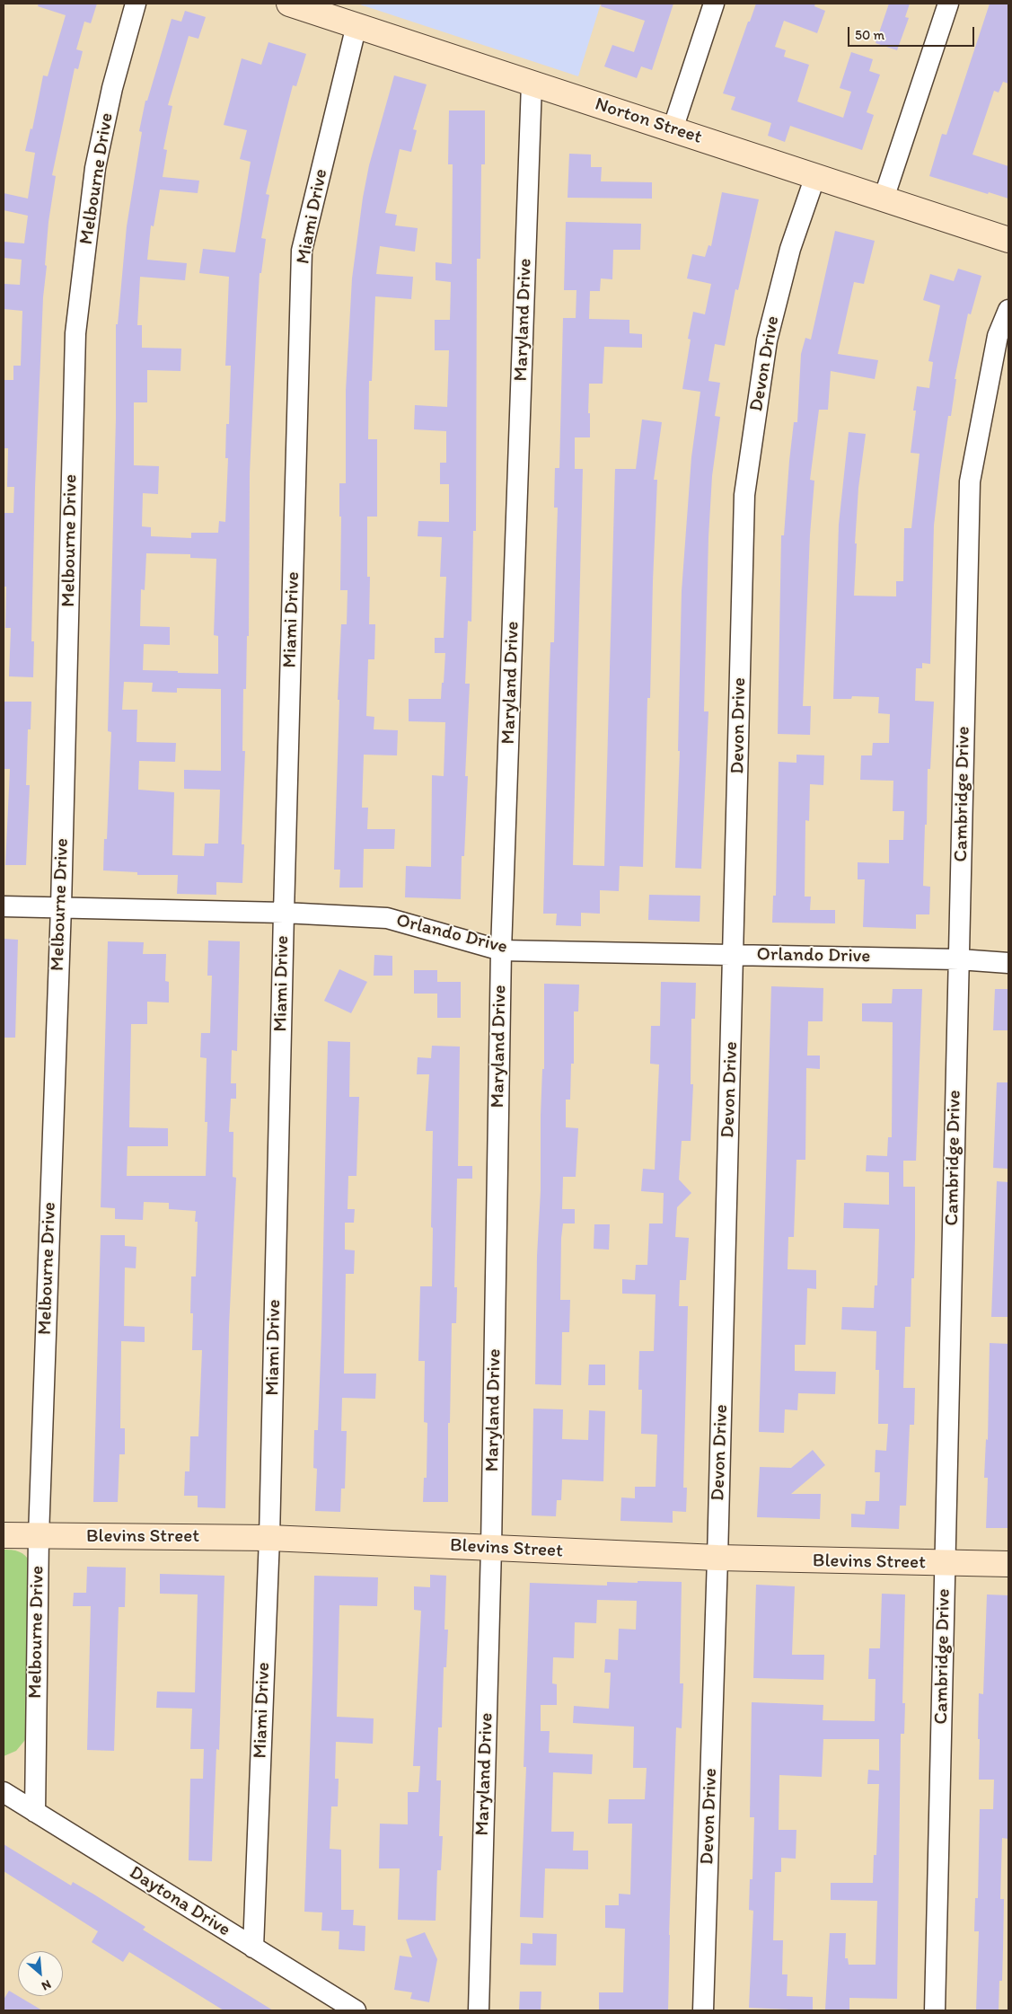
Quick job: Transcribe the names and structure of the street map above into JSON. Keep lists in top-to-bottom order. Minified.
{"streets":{"street":["Norton Street","Melbourne Drive","Miami Drive","Maryland Drive","Devon Drive","Cambridge Drive","Orlando Drive","Blevins Street","Daytona Drive"]},"crossings":[["Norton Street","Miami Drive"],["Norton Street","Maryland Drive"],["Norton Street","Devon Drive"],["Melbourne Drive","Orlando Drive"],["Melbourne Drive","Blevins Street"],["Melbourne Drive","Daytona Drive"],["Miami Drive","Orlando Drive"],["Miami Drive","Blevins Street"],["Miami Drive","Daytona Drive"],["Maryland Drive","Orlando Drive"],["Maryland Drive","Blevins Street"],["Devon Drive","Orlando Drive"],["Devon Drive","Blevins Street"],["Cambridge Drive","Orlando Drive"],["Cambridge Drive","Blevins Street"]],"scale_bar":"50 m","north":"bottom right"}
